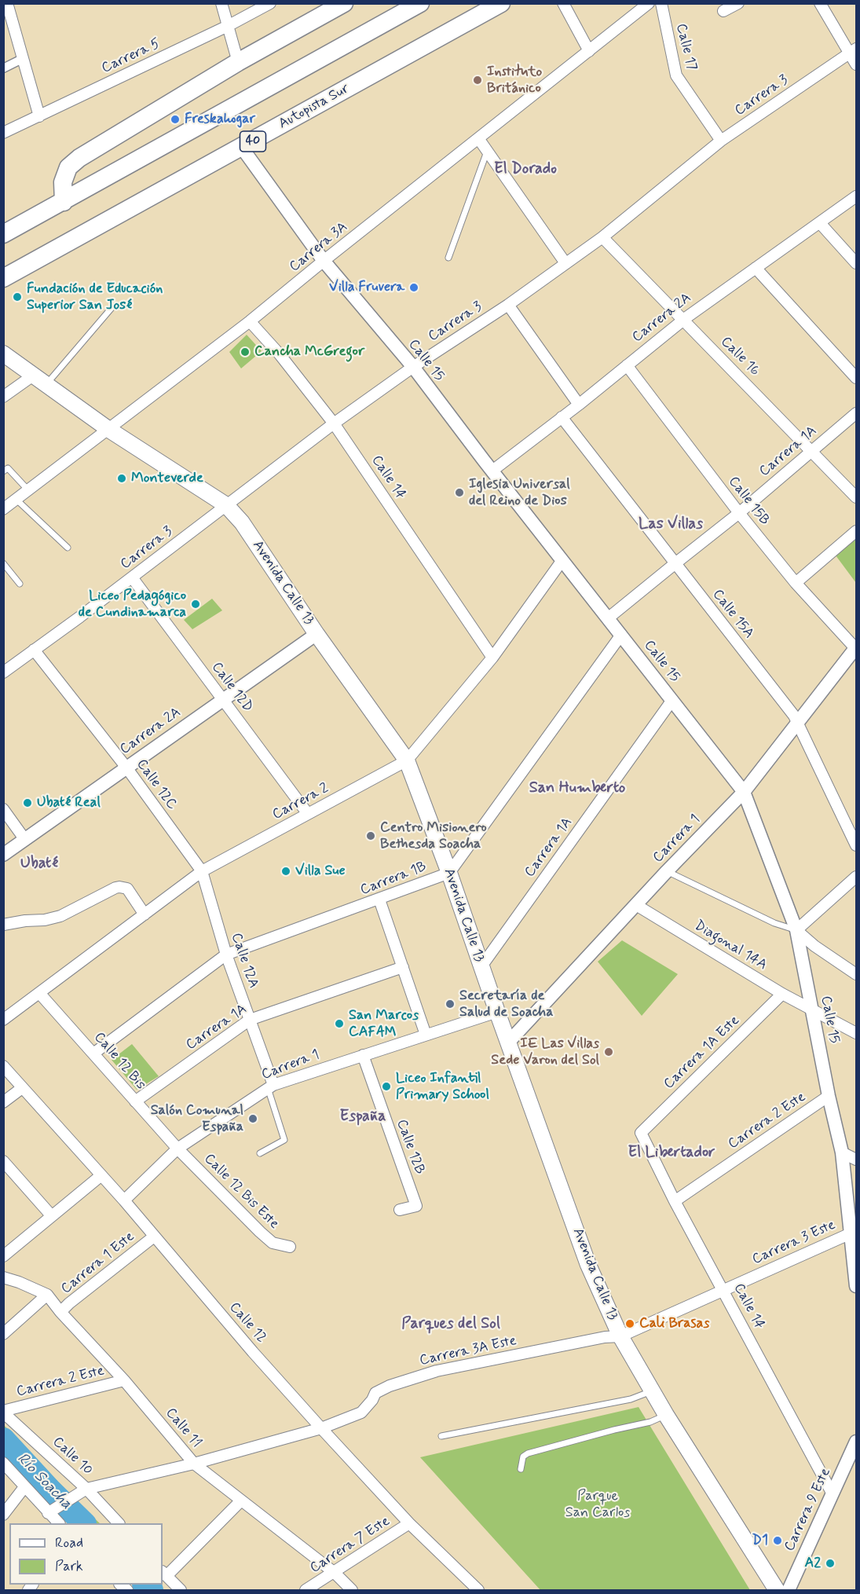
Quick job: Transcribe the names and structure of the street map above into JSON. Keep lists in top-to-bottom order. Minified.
{"streets":{"highway":["Autopista Sur","40"],"main road":["Avenida Calle 13"],"street":["Calle 17","Carrera 5","Carrera 3","Carrera 3A","Carrera 2A","Calle 16","Calle 15","Carrera 1A","Calle 14","Calle 15B","Calle 15A","Calle 12D","Calle 12C","Carrera 2","Carrera 1","Carrera 1B","Diagonal 14A","Calle 12A","Carrera 1A Este","Calle 12 Bis","Carrera 2 Este","Calle 12B","Calle 12 Bis Este","Carrera 3 Este","Carrera 1 Este","Calle 12","Carrera 3A Este","Calle 11","Calle 10","Carrera 9 Este","Carrera 7 Este"]},"crossings":[["Calle 17","Carrera 3"],["Carrera 3","Calle 16"],["Carrera 3","Calle 15"],["Carrera 3","Calle 14"],["Carrera 3","Avenida Calle 13"],["Carrera 3","Calle 12D"],["Carrera 3","Calle 12C"],["Autopista Sur","Calle 15"],["Carrera 3A","Calle 15"],["Carrera 3A","Calle 14"],["Carrera 3A","Avenida Calle 13"],["Carrera 2A","Calle 16"],["Carrera 2A","Calle 15"],["Carrera 2A","Calle 15B"],["Carrera 2A","Avenida Calle 13"],["Carrera 2A","Calle 15A"],["Carrera 2A","Calle 12D"],["Carrera 2A","Calle 12C"],["Calle 16","Carrera 1A"],["Calle 15","Carrera 1A"],["Calle 15","Carrera 2"],["Calle 15","Carrera 1"],["Calle 15","Carrera 1B"],["Calle 15","Diagonal 14A"],["Calle 15","Carrera 2 Este"],["Calle 15","Carrera 3 Este"],["Carrera 1A","Calle 15B"],["Carrera 1A","Avenida Calle 13"],["Carrera 1A","Calle 15A"],["Carrera 1A","Calle 12A"],["Carrera 1A","Calle 12 Bis"],["Calle 14","Carrera 2"],["Calle 14","Carrera 1A Este"],["Calle 14","Carrera 2 Este"],["Calle 14","Carrera 3 Este"],["Calle 14","Carrera 9 Este"],["Calle 15B","Carrera 1"],["Avenida Calle 13","Carrera 2"],["Avenida Calle 13","Carrera 1"],["Avenida Calle 13","Carrera 1B"],["Avenida Calle 13","Carrera 3 Este"],["Avenida Calle 13","Carrera 3A Este"],["Calle 15A","Carrera 1"],["Calle 12D","Carrera 2"],["Calle 12C","Carrera 2"],["Calle 12C","Calle 12A"],["Carrera 2","Calle 12A"],["Carrera 2","Calle 12 Bis"],["Carrera 1","Diagonal 14A"],["Carrera 1","Calle 12A"],["Carrera 1","Calle 12 Bis"],["Carrera 1","Calle 12B"],["Carrera 1","Calle 12 Bis Este"],["Carrera 1","Calle 12"],["Carrera 1B","Calle 12A"],["Carrera 1B","Calle 12 Bis"],["Diagonal 14A","Carrera 1A Este"],["Calle 12 Bis","Calle 12 Bis Este"],["Carrera 2 Este","Calle 11"],["Carrera 2 Este","Calle 10"],["Carrera 3 Este","Carrera 3A Este"],["Carrera 1 Este","Calle 12"],["Carrera 1 Este","Calle 11"],["Calle 12","Carrera 3A Este"],["Calle 12","Carrera 7 Este"],["Calle 11","Carrera 7 Este"]],"districts":["El Dorado","Las Villas","San Humberto","Ubaté","España","El Libertador","Parques del Sol"],"water":["Río Soacha"],"parks":["Parque San Carlos"],"places":["Instituto Británico","Freskahogar","Villa Fruvera","Fundación de Educación Superior San José","Cancha McGregor","Monteverde","Iglesia Universal del Reino de Dios","Liceo Pedagógico de Cundinamarca","Ubaté Real","Centro Misionero Bethesda Soacha","Villa Sue","Secretaría de Salud de Soacha","San Marcos CAFAM","IE Las Villas Sede Varon del Sol","Liceo Infantil Primary School","Salón Comunal España","Cali Brasas","D1","A2"],"legend":["Road","Park"]}
